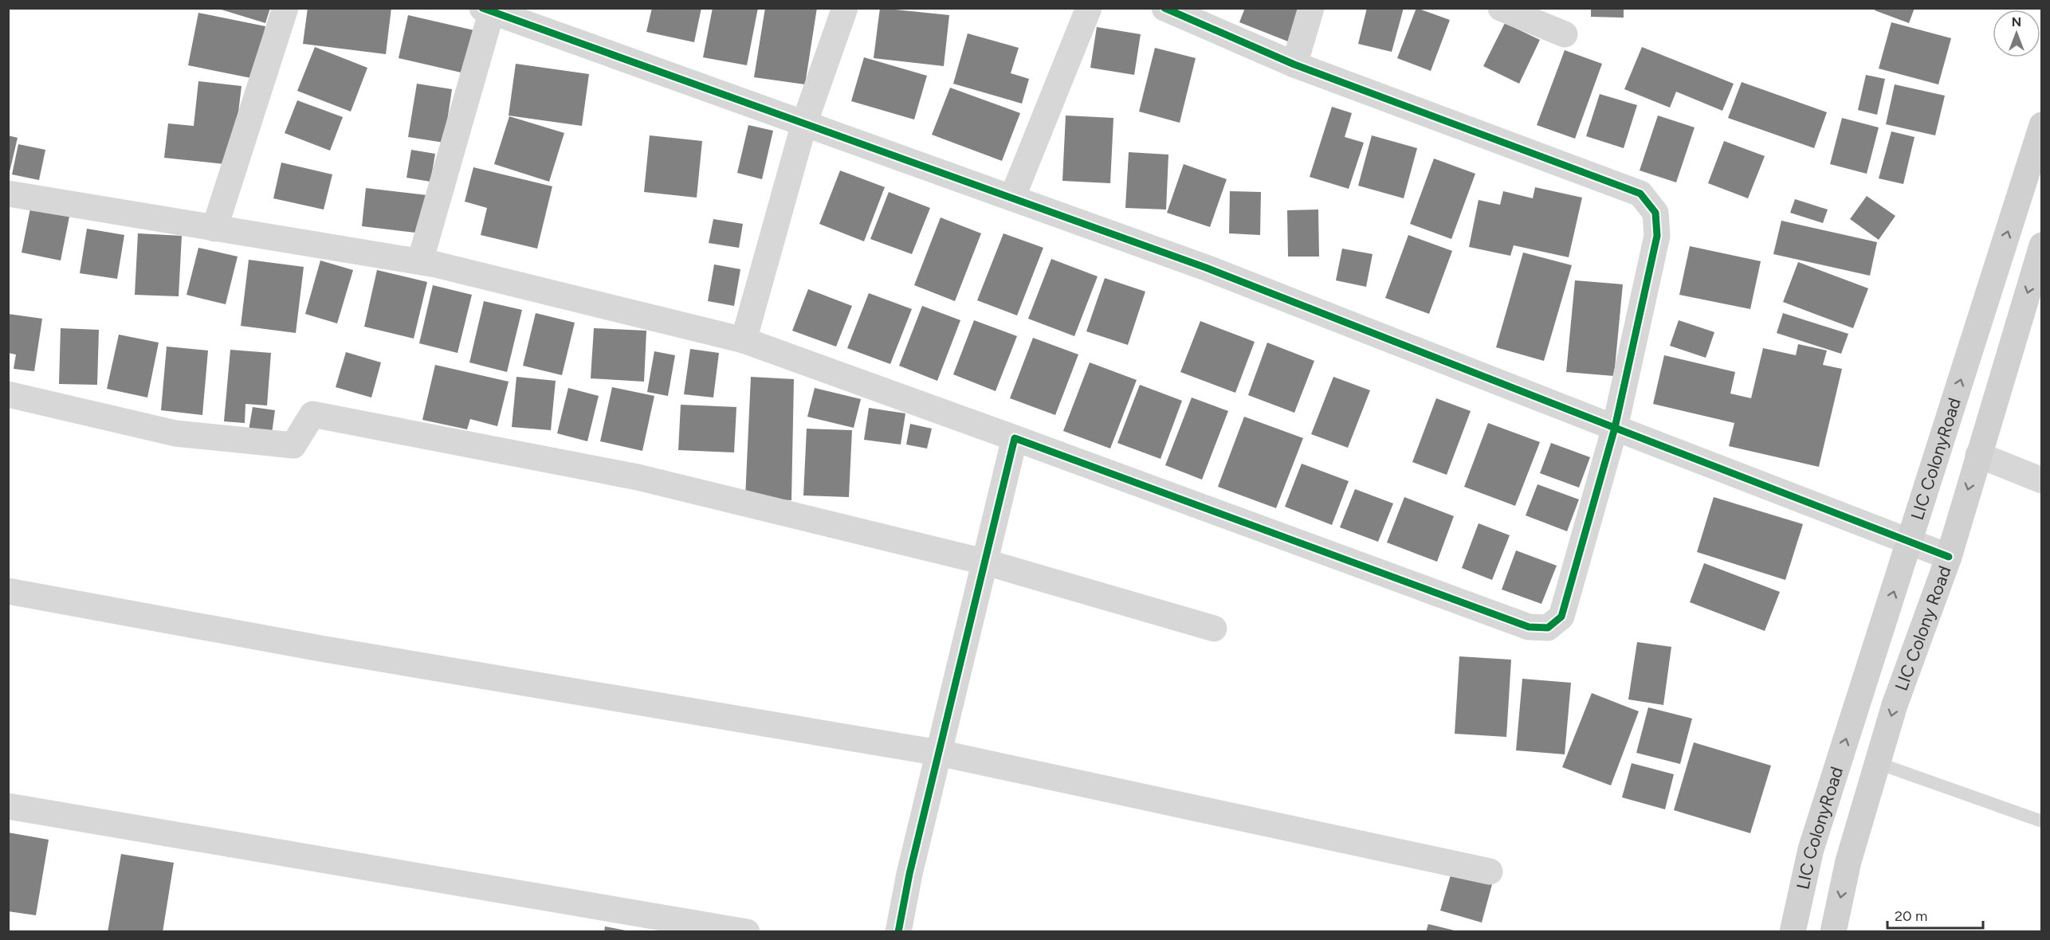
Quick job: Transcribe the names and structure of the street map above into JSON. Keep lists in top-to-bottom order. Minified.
{"streets":{"main road":["LIC ColonyRoad","LIC Colony Road"]},"one_way":["LIC ColonyRoad","LIC Colony Road"],"scale_bar":"20 m","north":"top"}
